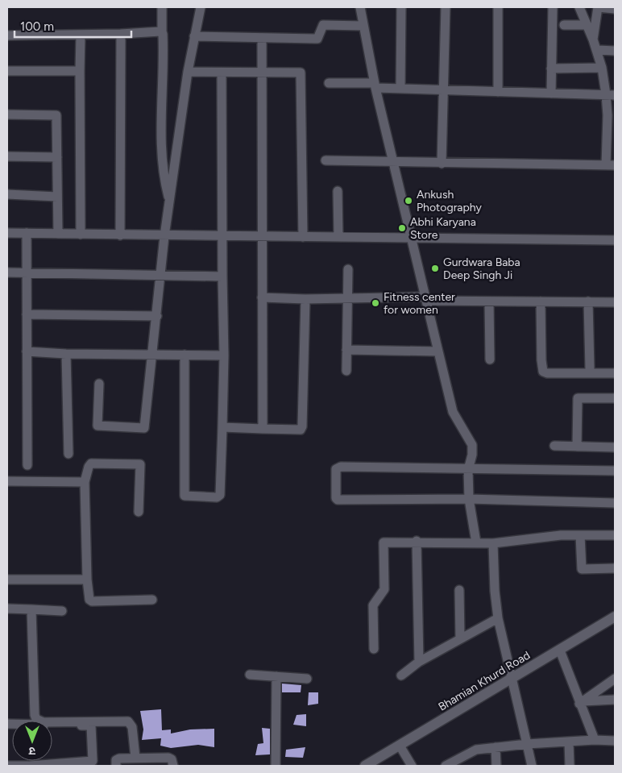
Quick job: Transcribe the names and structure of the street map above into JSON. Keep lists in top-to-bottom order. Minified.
{"streets":{"street":["Bhamian Khurd Road"]},"places":["Ankush Photography","Abhi Karyana Store","Gurdwara Baba Deep Singh Ji","Fitness center for women"],"scale_bar":"100 m","north":"bottom"}
